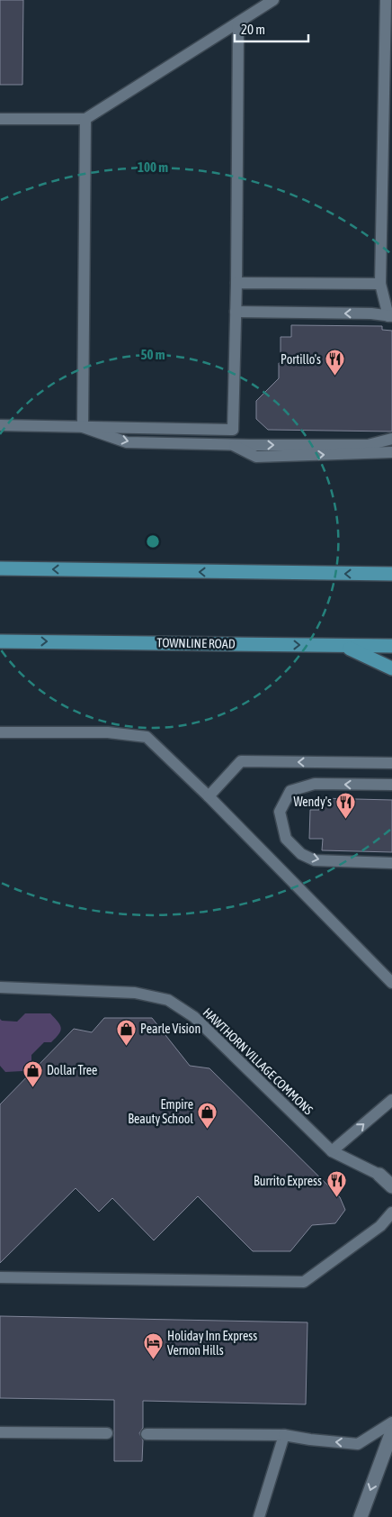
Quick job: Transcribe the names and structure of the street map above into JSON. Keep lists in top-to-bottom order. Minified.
{"streets":{"main road":["TOWNLINE ROAD"],"lane":["HAWTHORN VILLAGE COMMONS"]},"places":{"restaurant":["Portillo's","Wendy's","Burrito Express"],"shop":["Pearle Vision","Dollar Tree","Empire Beauty School"],"hotel":["Holiday Inn Express Vernon Hills"]},"scale_bar":"20 m","rings":["100 m","50 m"]}
